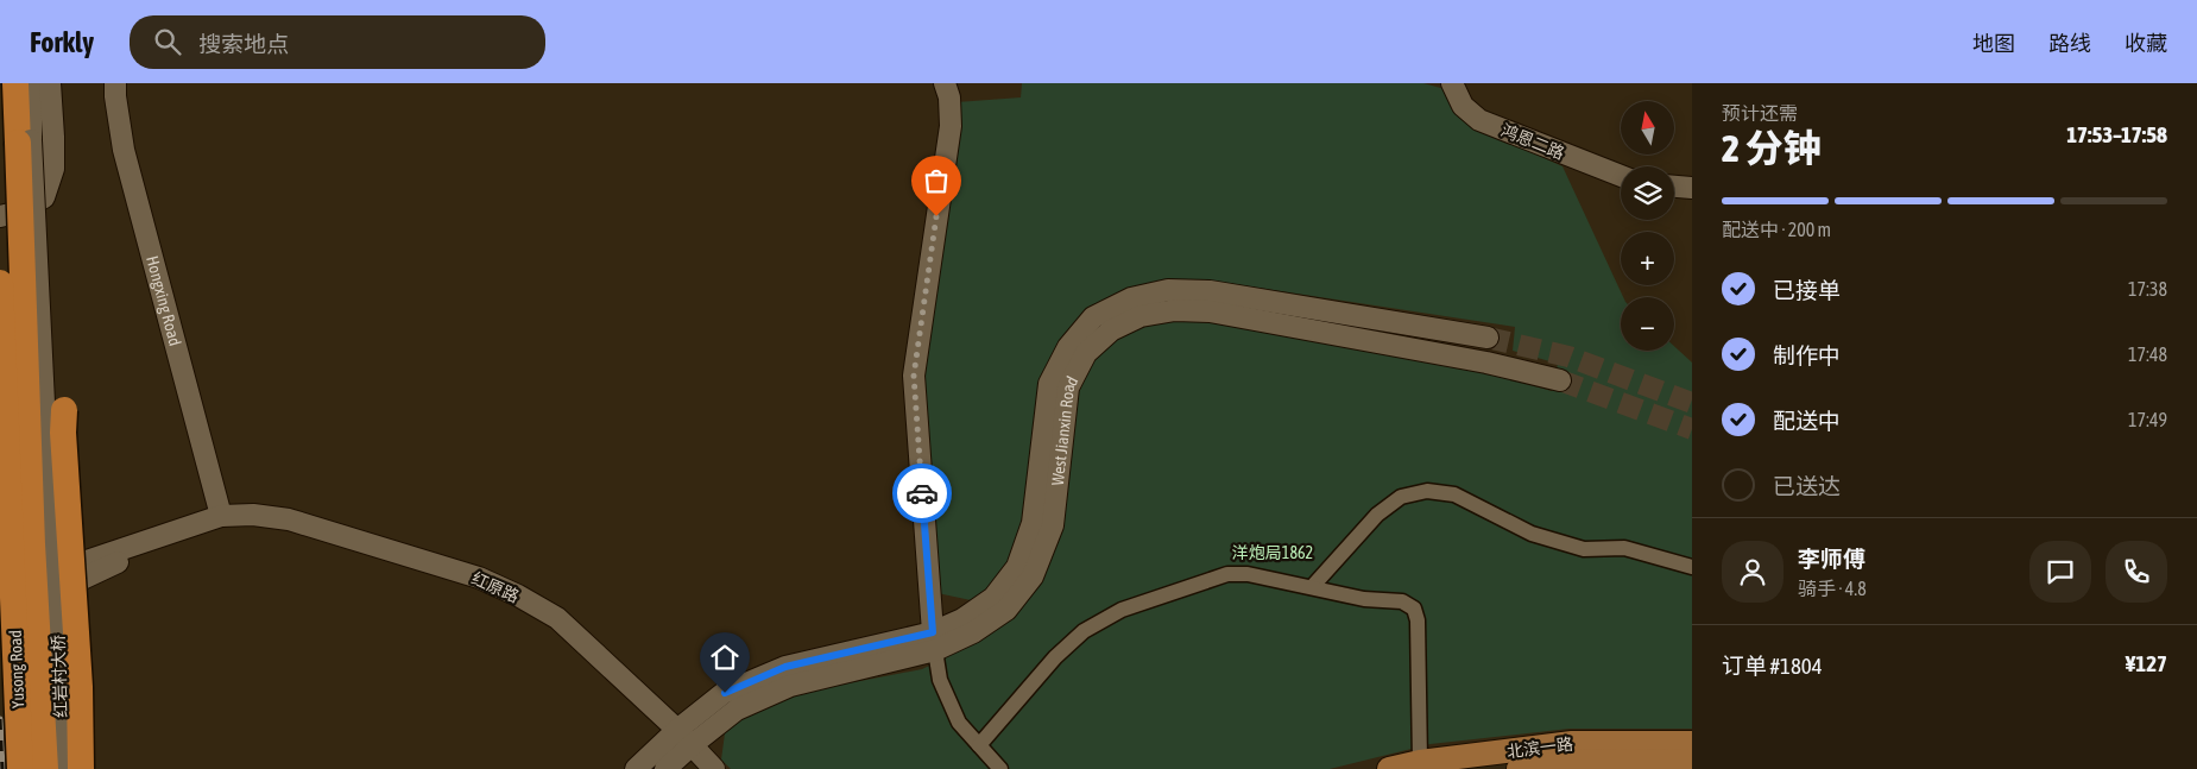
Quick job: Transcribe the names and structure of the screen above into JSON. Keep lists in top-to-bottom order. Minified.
{"streets":{"highway":["Yusong Road"],"main road":["鸿恩二路","Hongxing Road","West Jianxin Road","红原路","红岩村大桥","北滨一路"]},"crossings":[["Hongxing Road","红原路"],["West Jianxin Road","红原路"]],"parks":["洋炮局1862"],"north":"top","page":{"header":"Forkly","search":"搜索地点","nav":["地图","路线","收藏"],"heading":["2 分钟","预计还需","17:53–17:58"],"panel":["李师傅","骑手 · 4.8","订单 #1804","¥127"],"map_buttons":["+","−"],"bar":"配送中 · 200 m","list":[["已接单","17:38"],["制作中","17:48"],["配送中","17:49"],"已送达"]}}
